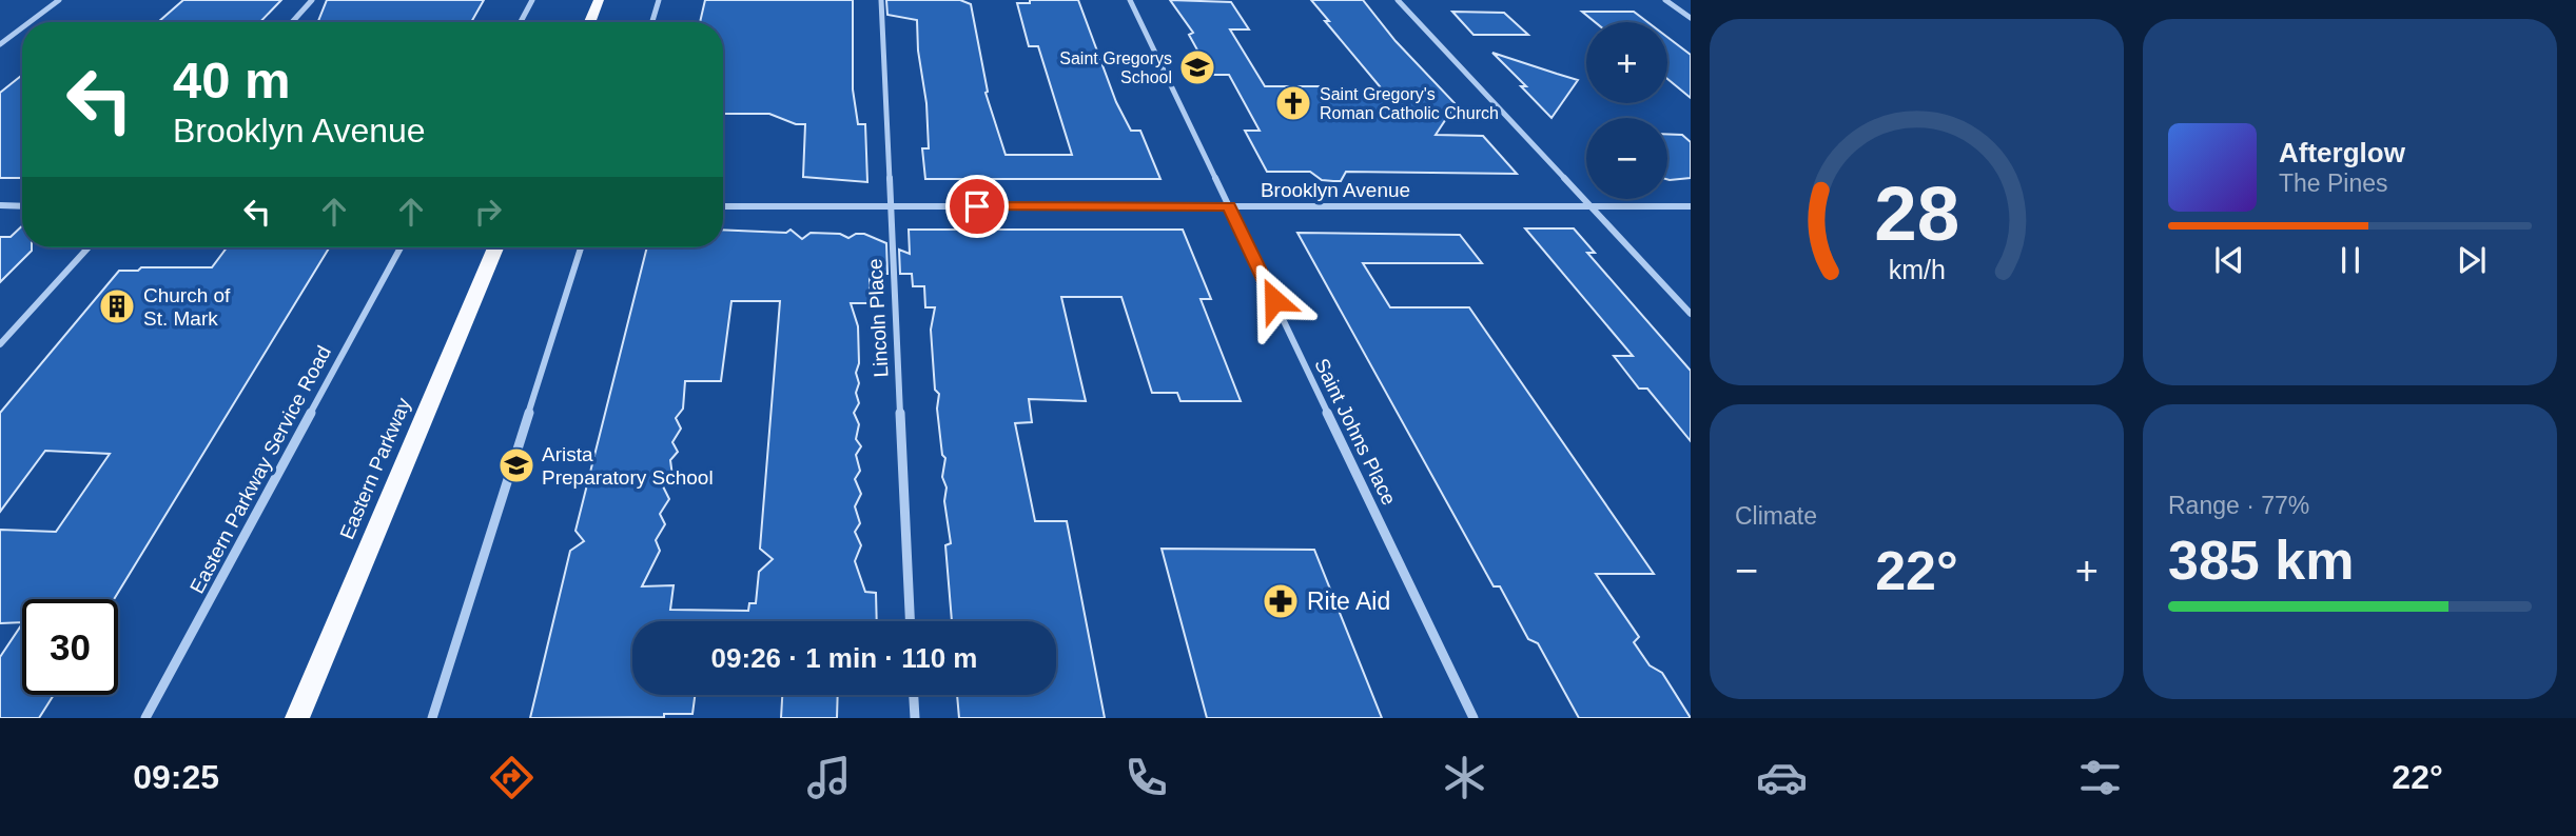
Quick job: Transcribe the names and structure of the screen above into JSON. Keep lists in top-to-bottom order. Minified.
{"streets":{"main road":["Eastern Parkway"],"street":["Brooklyn Avenue","Lincoln Place","Saint Johns Place","Eastern Parkway Service Road"]},"crossings":[["Brooklyn Avenue","Lincoln Place"],["Brooklyn Avenue","Saint Johns Place"]],"places":{"school or university":["Saint Gregorys School","Arista Preparatory School"],"church":["Saint Gregory's Roman Catholic Church"],"building":["Church of St. Mark"],"pharmacy":["Rite Aid"]},"page":{"map_buttons":["+","−"],"turn":["40 m","Brooklyn Avenue"],"song":["Afterglow","The Pines"],"tile":["Climate",["Range · 77%","385 km"]],"heat":["−","22°","+"],"limit":"30","trip":"09:26 · 1 min · 110 m","tabs":["09:25","22°"],"gauge":["28","km/h"]}}
